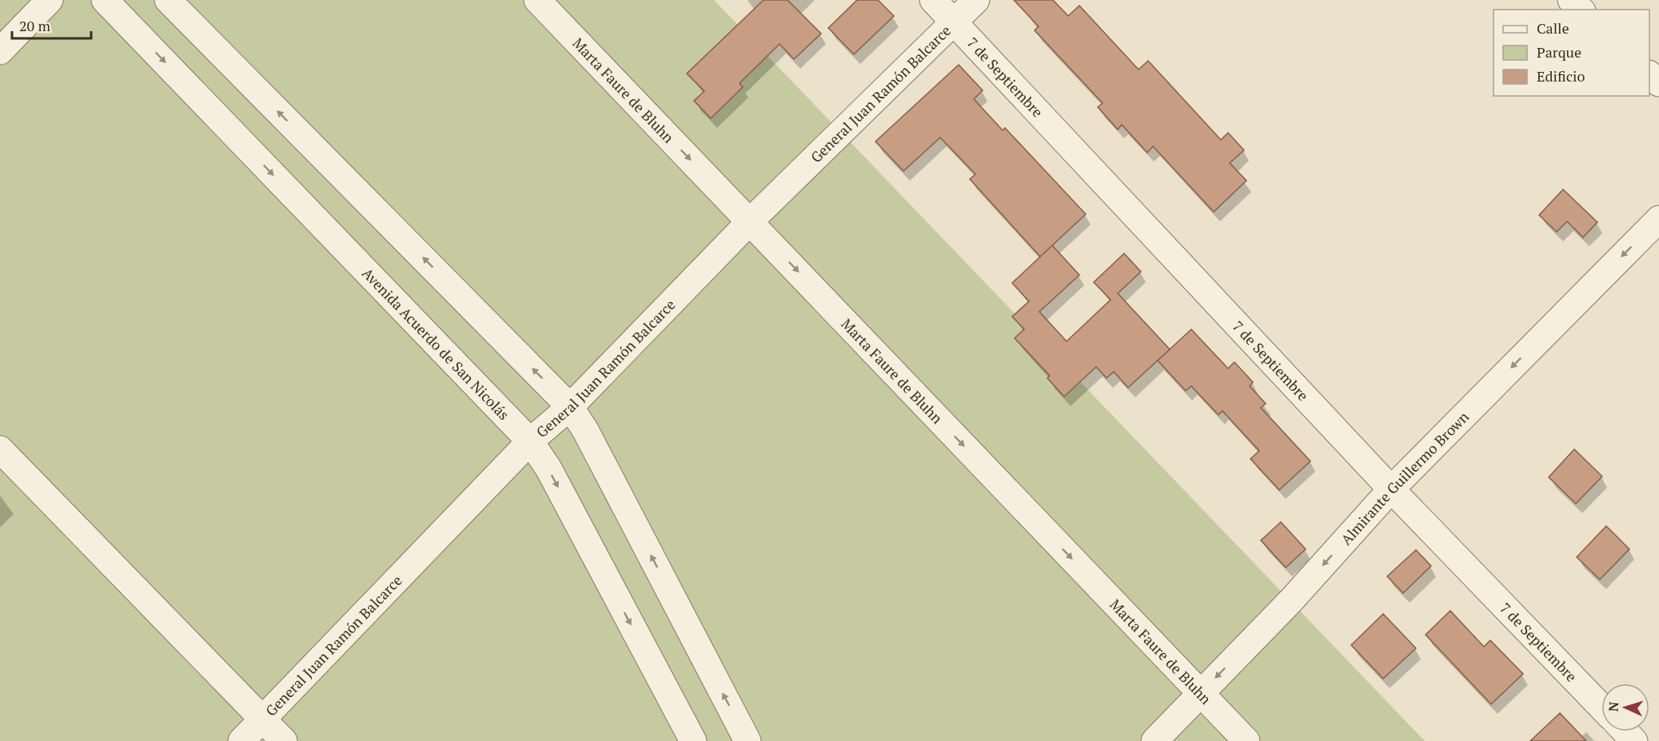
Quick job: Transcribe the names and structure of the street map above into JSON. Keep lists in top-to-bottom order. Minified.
{"streets":{"street":["7 de Septiembre","Marta Faure de Bluhn","General Juan Ramón Balcarce","Avenida Acuerdo de San Nicolás","Almirante Guillermo Brown"]},"crossings":[["7 de Septiembre","General Juan Ramón Balcarce"],["7 de Septiembre","Almirante Guillermo Brown"],["Marta Faure de Bluhn","General Juan Ramón Balcarce"],["Marta Faure de Bluhn","Almirante Guillermo Brown"],["General Juan Ramón Balcarce","Avenida Acuerdo de San Nicolás"]],"one_way":["Marta Faure de Bluhn","Almirante Guillermo Brown"],"legend":["Calle","Parque","Edificio"],"scale_bar":"20 m","north":"left"}
